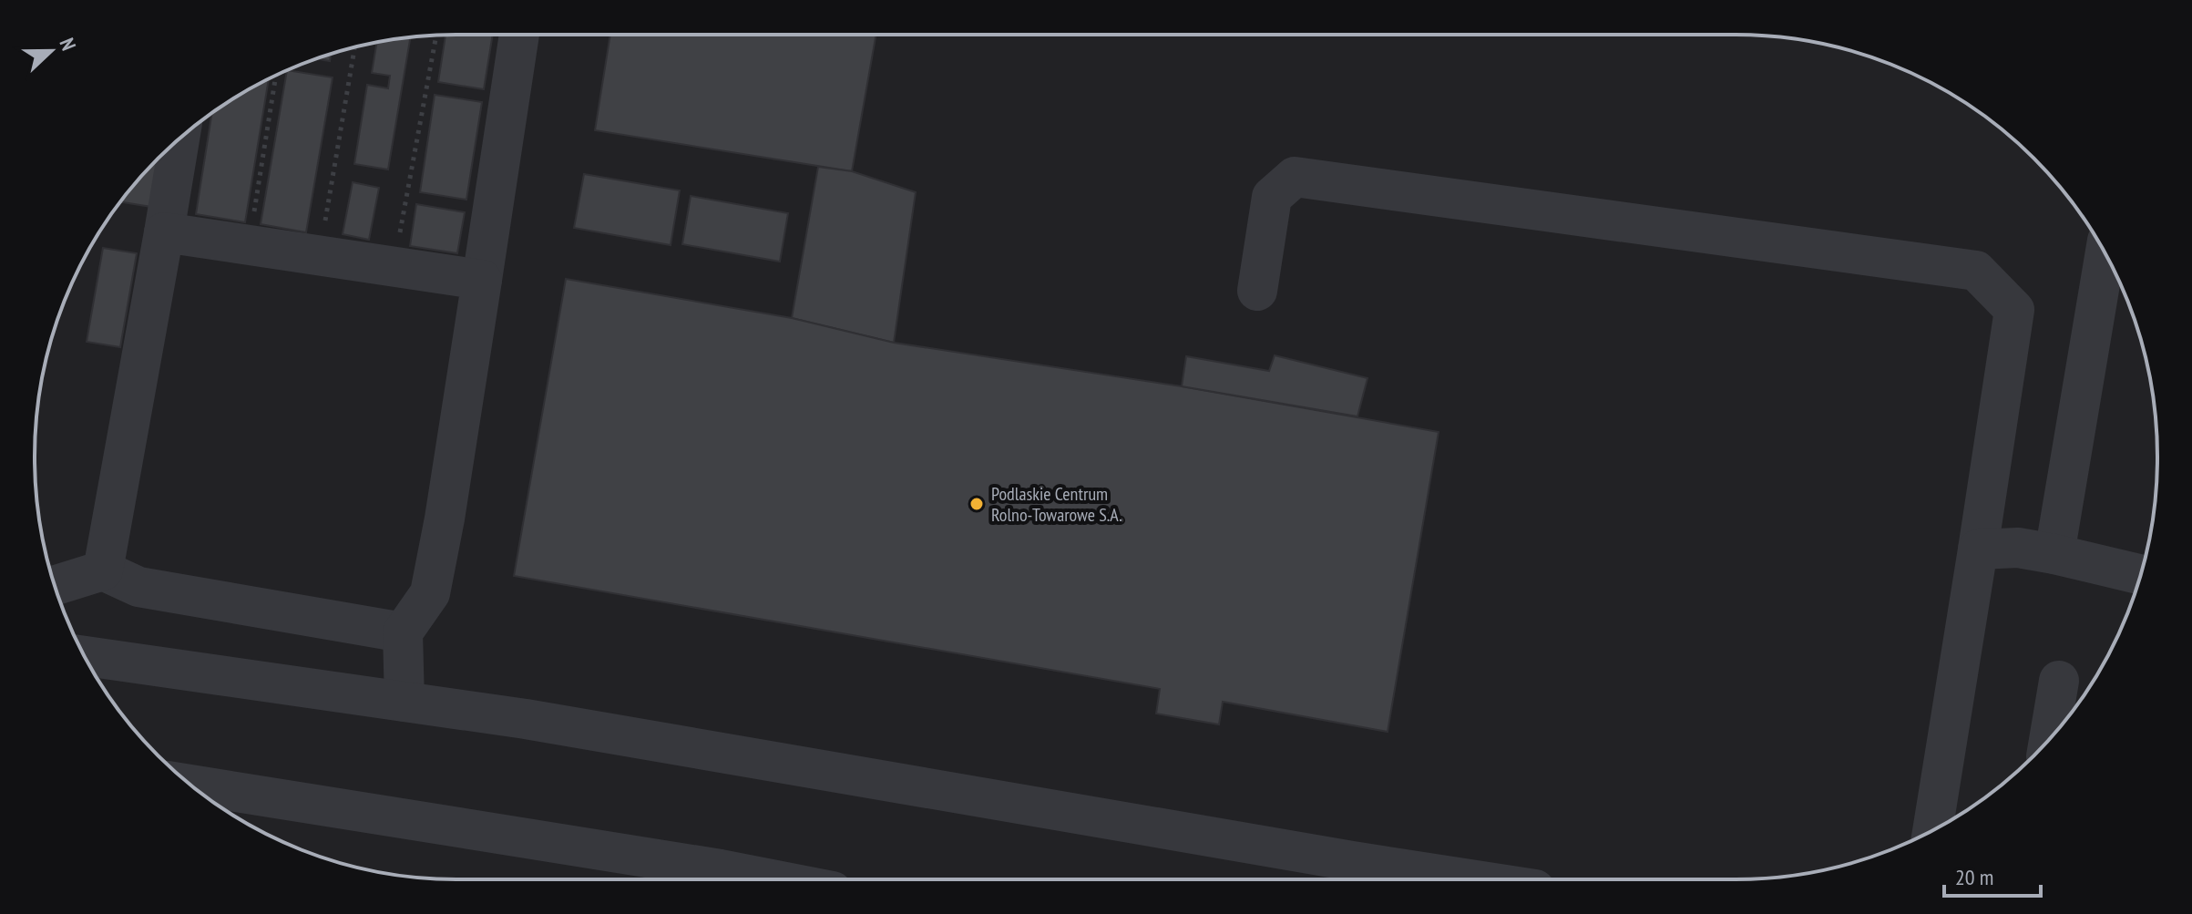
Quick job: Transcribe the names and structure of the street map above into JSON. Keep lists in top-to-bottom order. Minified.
{"places":["Podlaskie Centrum Rolno-Towarowe S.A."],"scale_bar":"20 m","north":"right"}
